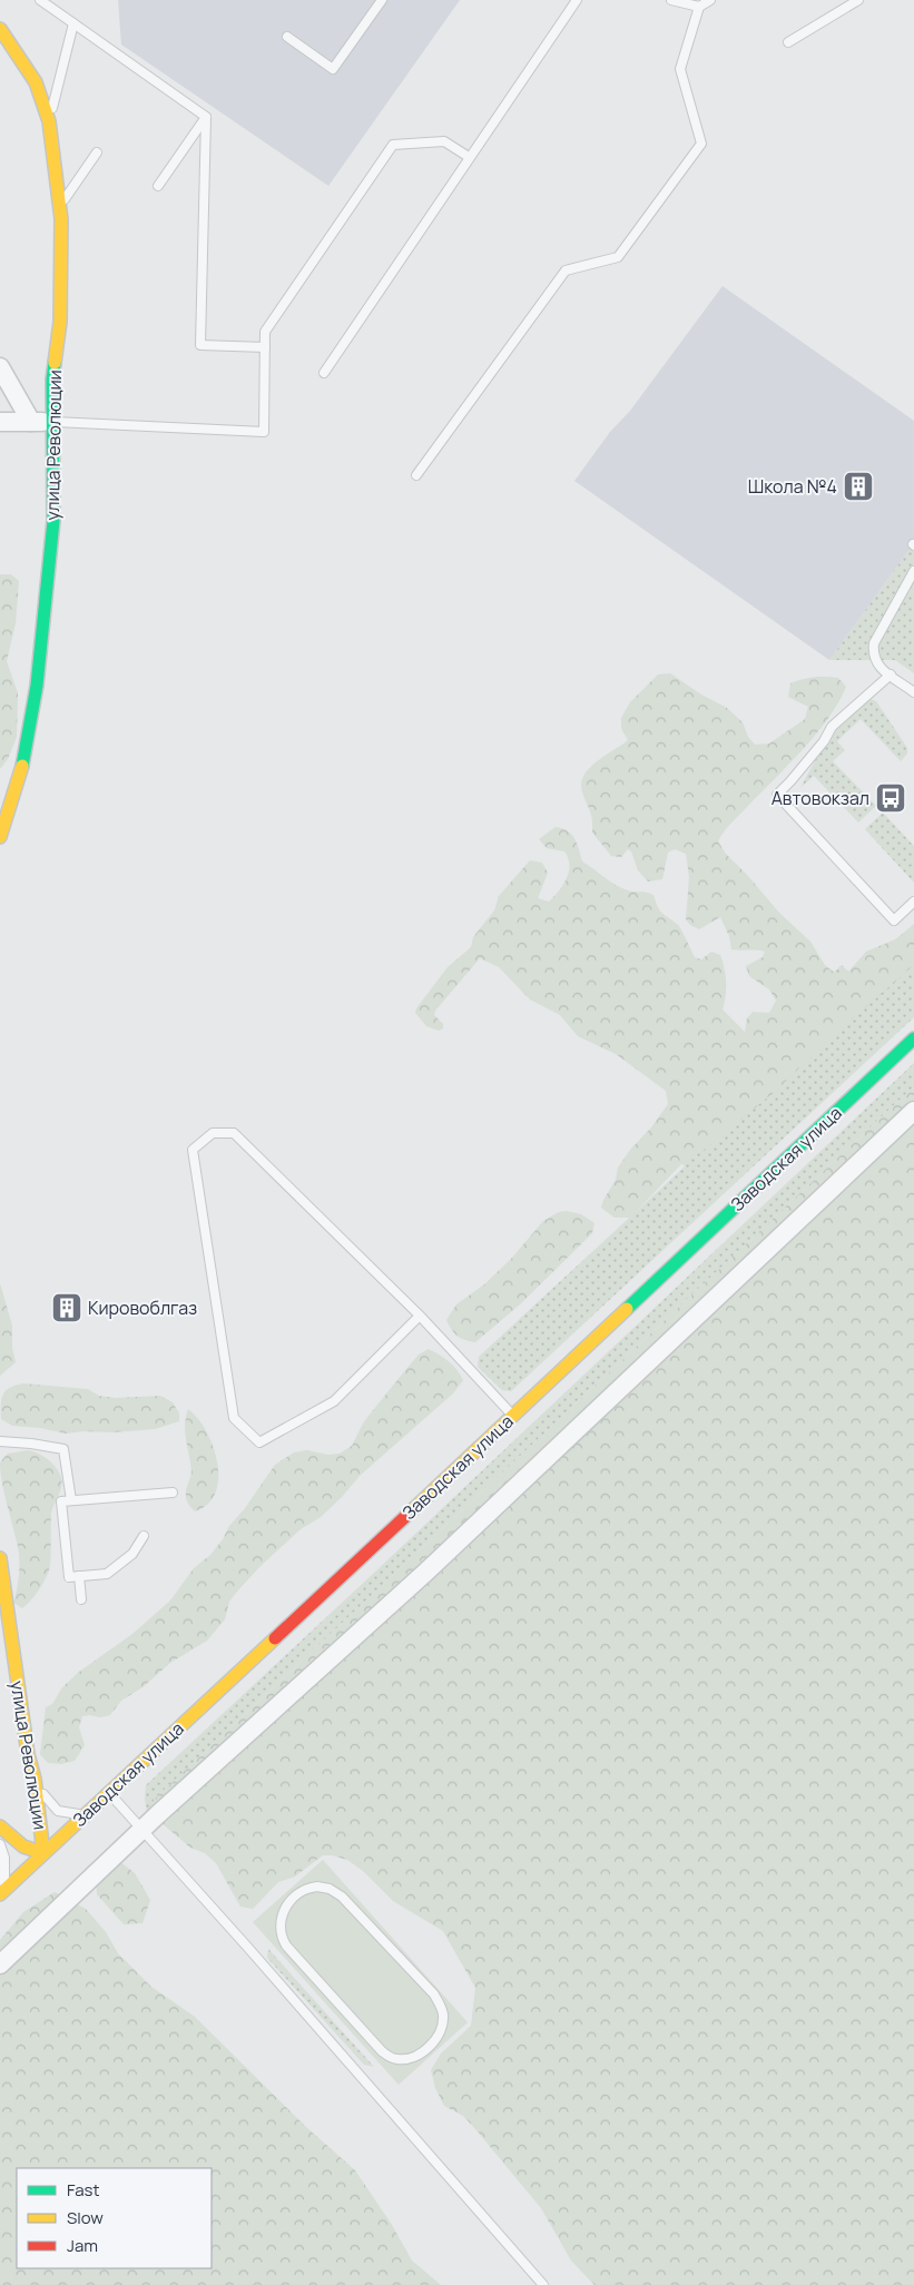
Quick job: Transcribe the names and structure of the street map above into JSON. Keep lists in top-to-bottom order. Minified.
{"streets":{"main road":["улица Революции","Заводская улица"]},"crossings":[["улица Революции","Заводская улица"]],"places":{"building":["Школа №4","Кировоблгаз"],"bus stop":["Автовокзал"]},"legend":["Fast","Slow","Jam"]}
